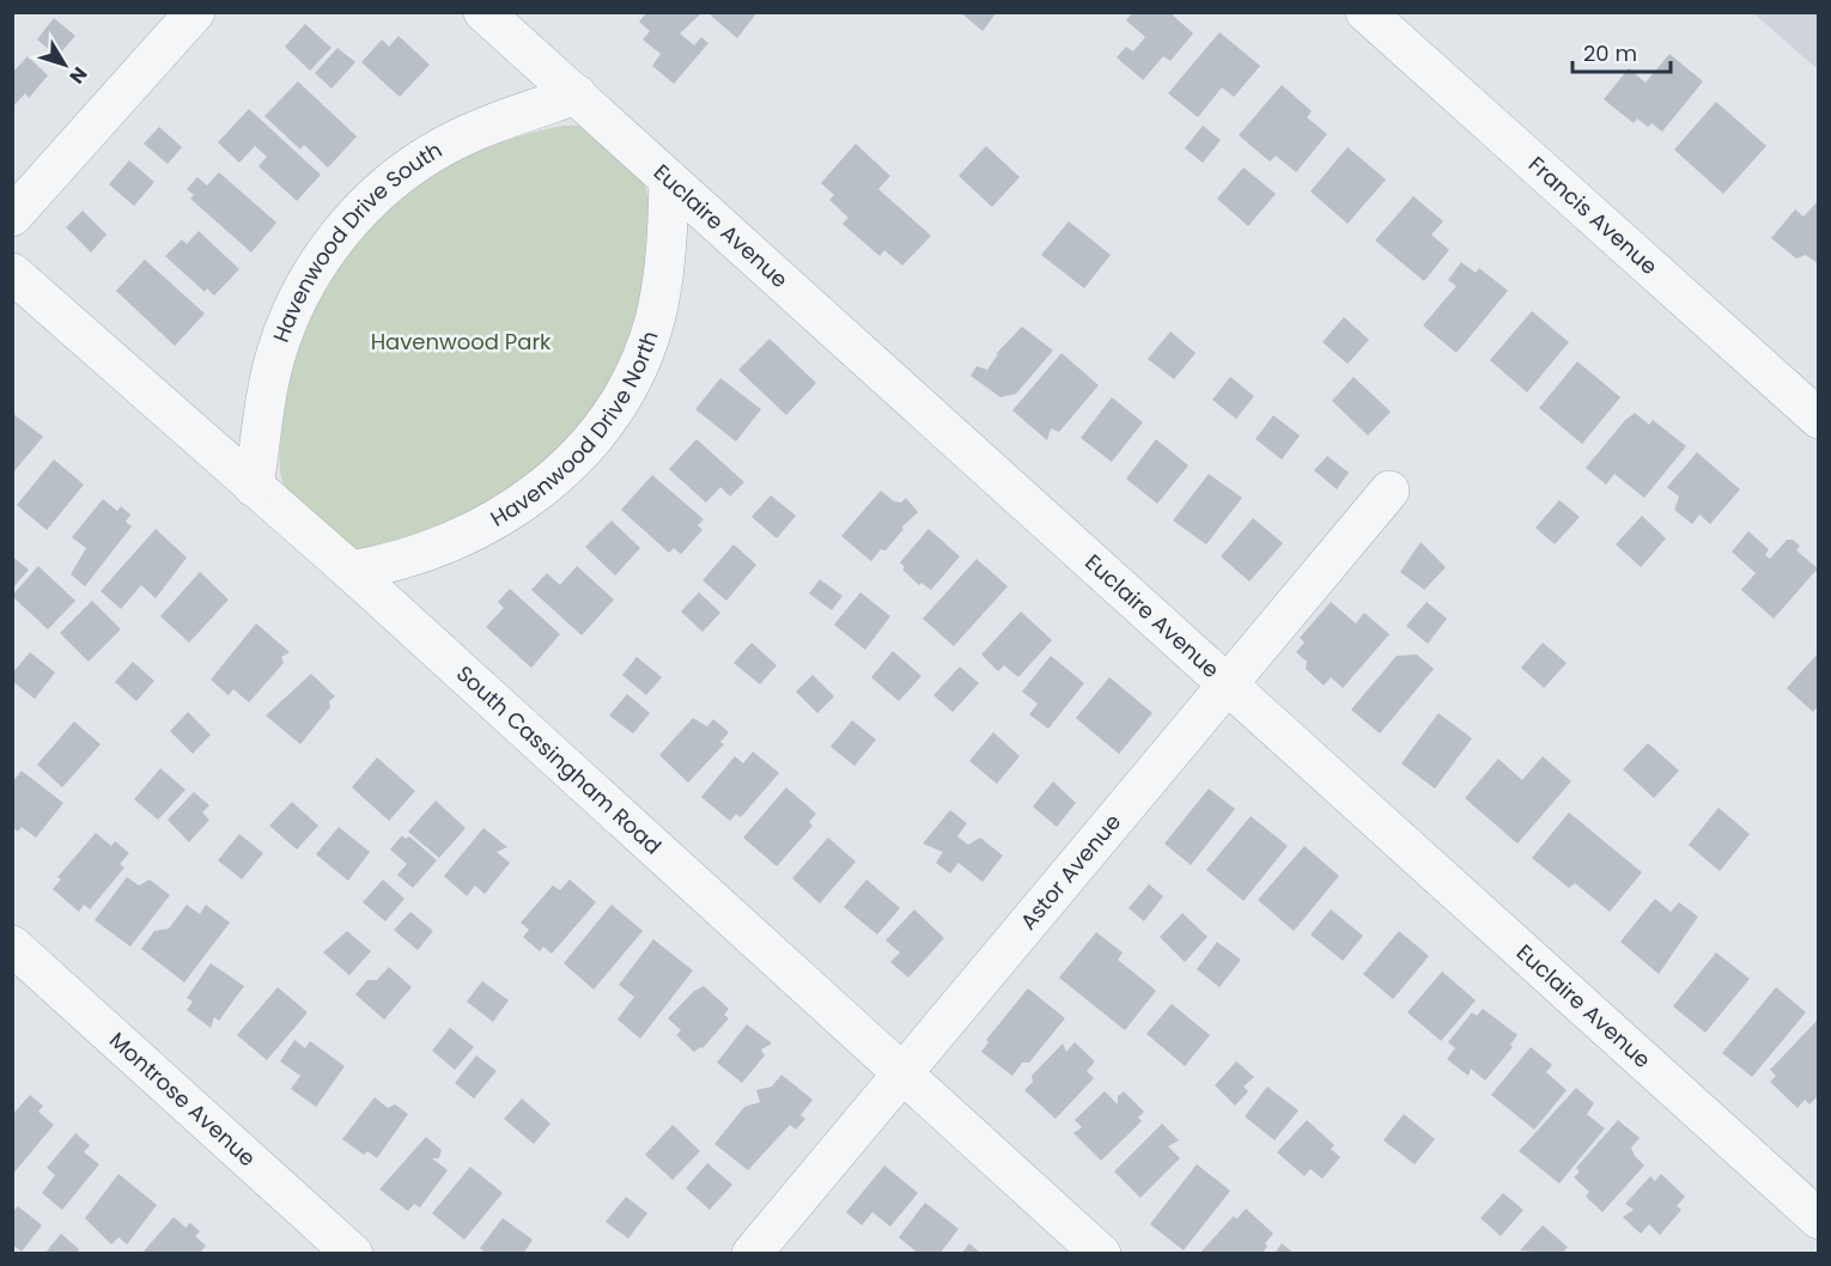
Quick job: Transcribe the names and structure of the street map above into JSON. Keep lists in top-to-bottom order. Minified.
{"streets":{"street":["Francis Avenue","Euclaire Avenue","Havenwood Drive South","Havenwood Drive North","South Cassingham Road","Astor Avenue","Montrose Avenue"]},"crossings":[["Euclaire Avenue","Havenwood Drive South"],["Euclaire Avenue","Havenwood Drive North"],["Euclaire Avenue","Astor Avenue"],["Havenwood Drive South","South Cassingham Road"],["Havenwood Drive North","South Cassingham Road"],["South Cassingham Road","Astor Avenue"]],"parks":["Havenwood Park"],"scale_bar":"20 m","north":"bottom right"}
